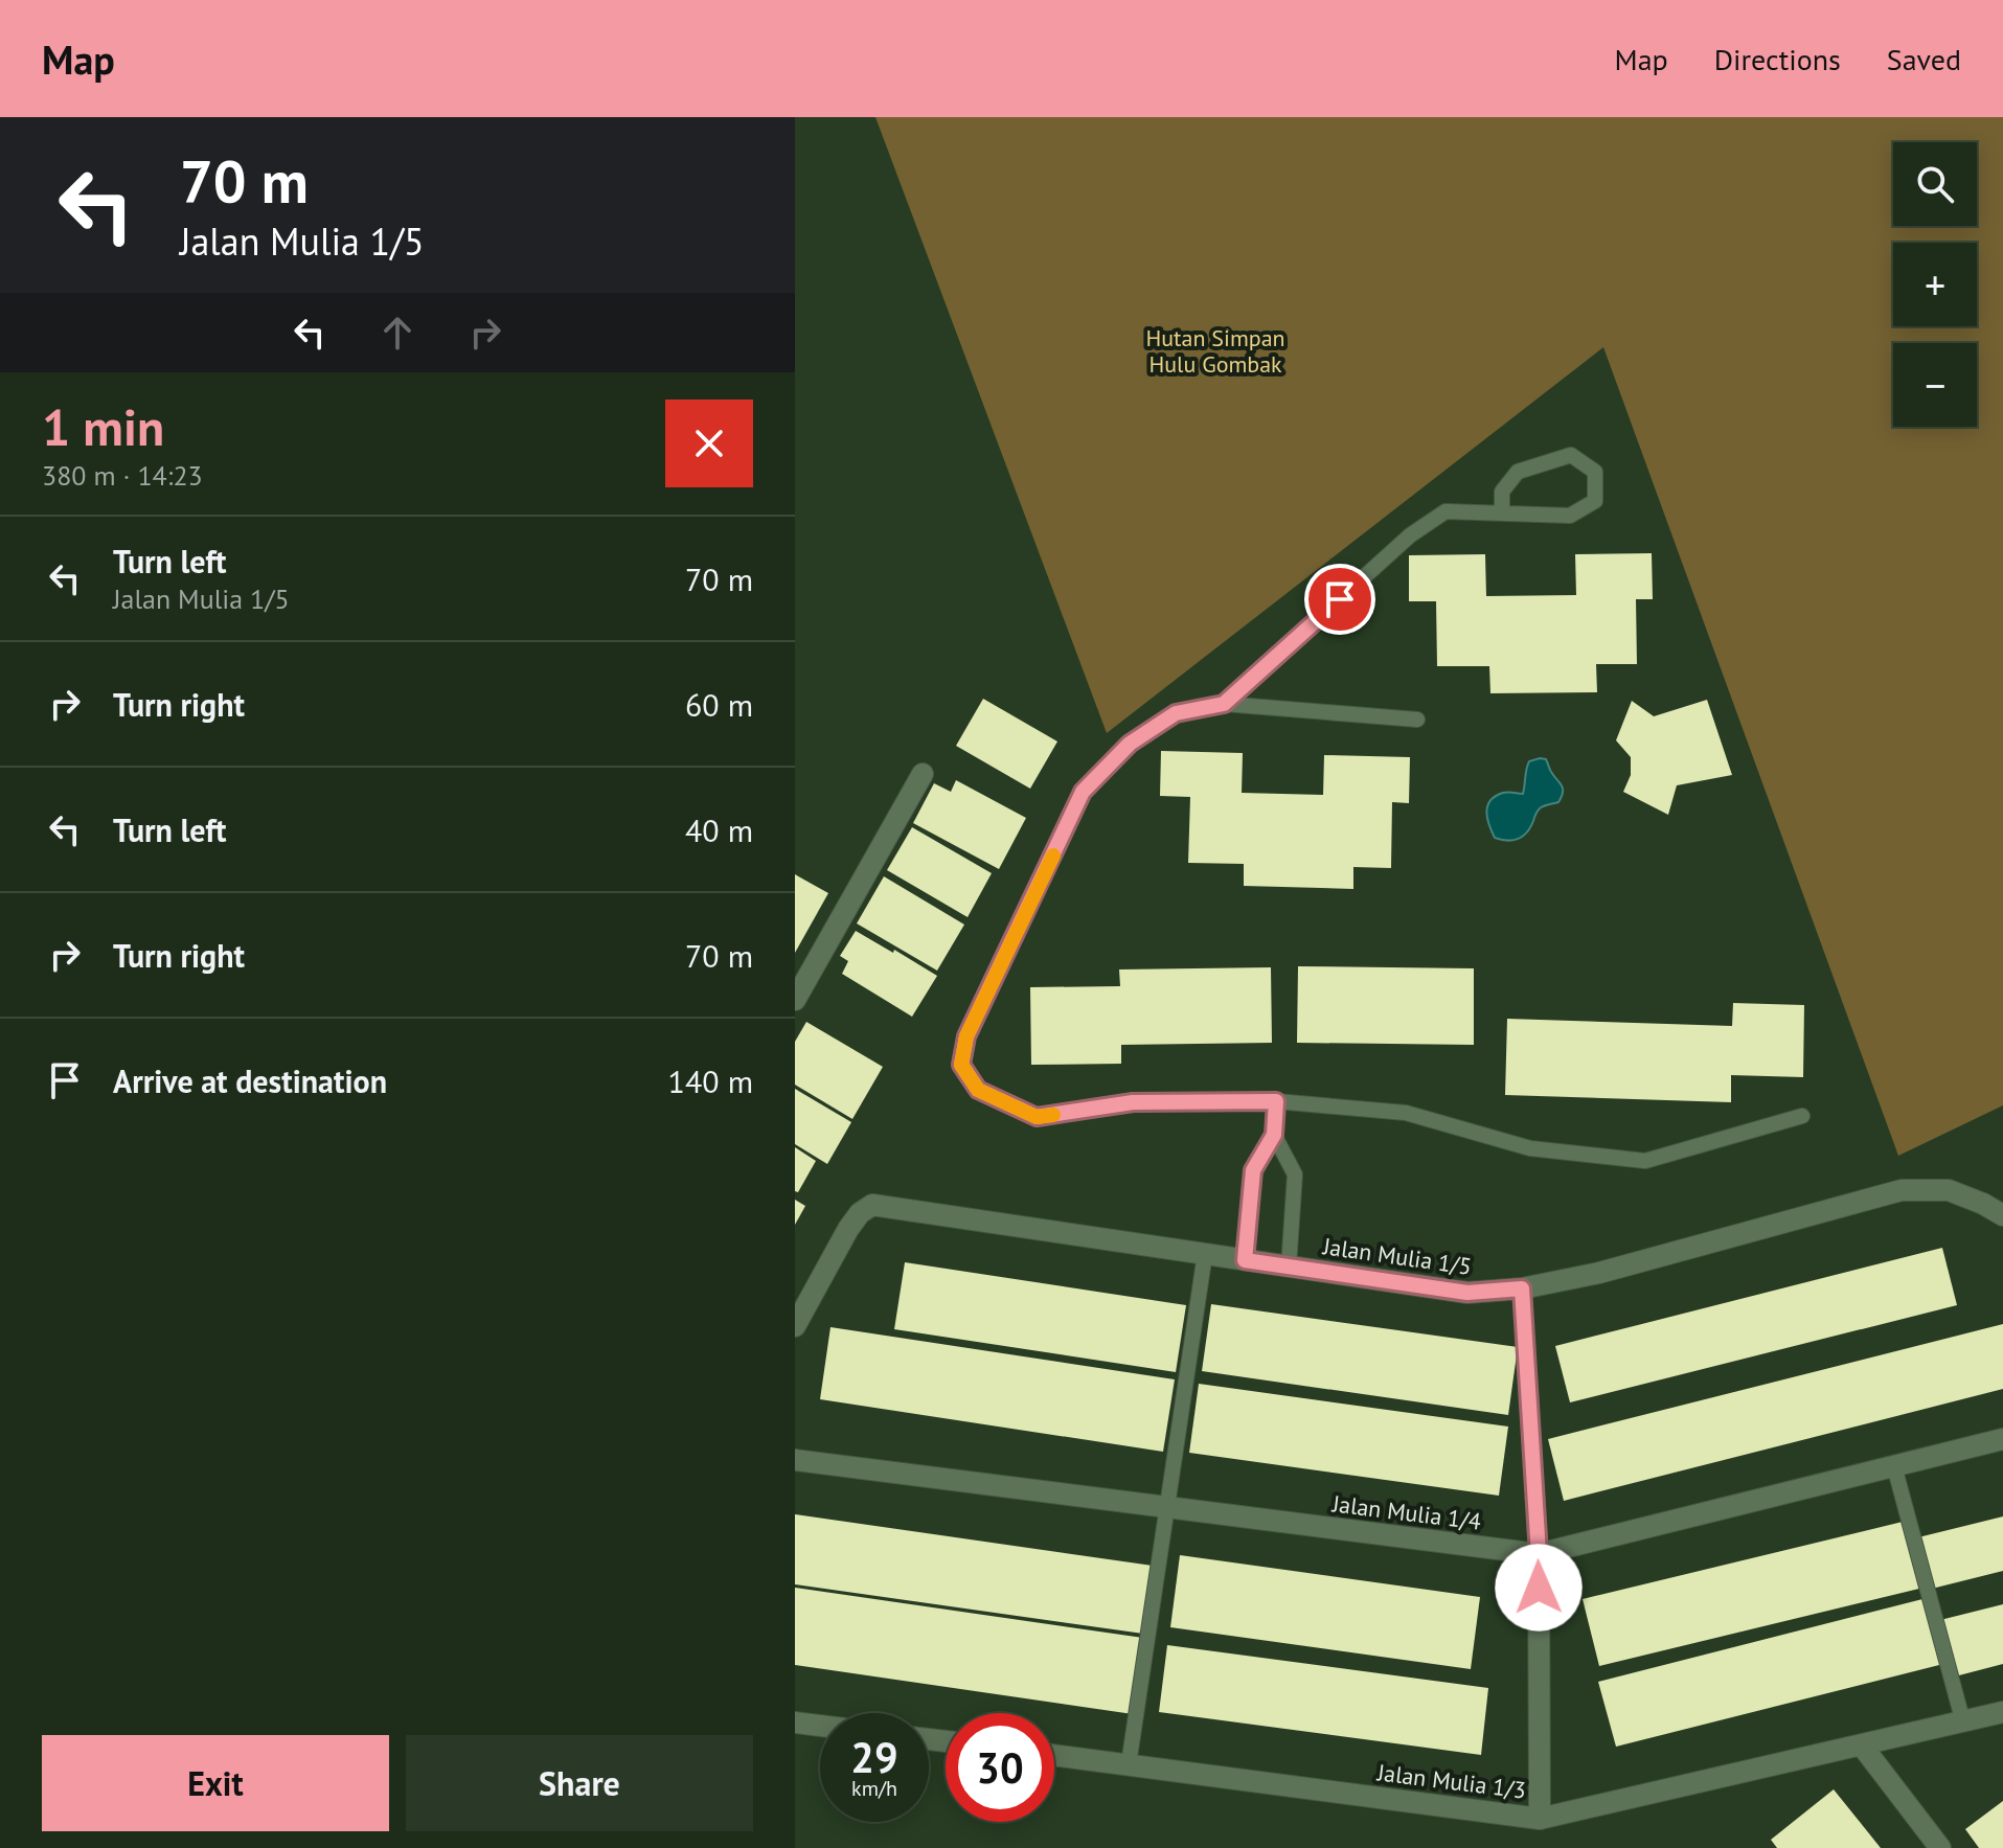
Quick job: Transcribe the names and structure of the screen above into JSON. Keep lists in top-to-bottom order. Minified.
{"streets":{"street":["Jalan Mulia 1/5","Jalan Mulia 1/4","Jalan Mulia 1/3"]},"parks":["Hutan Simpan Hulu Gombak"],"page":{"header":"Map","nav":["Map","Directions","Saved"],"turn":["70 m","Jalan Mulia 1/5"],"map_buttons":["+","−"],"heading":["1 min","380 m · 14:23"],"list":[{"name":"Turn left","note":"Jalan Mulia 1/5","value":"70 m"},{"name":"Turn right","value":"60 m"},{"name":"Turn left","value":"40 m"},{"name":"Turn right","value":"70 m"},{"name":"Arrive at destination","value":"140 m"}],"speed":"29 km/h","limit":"30","buttons":["Exit","Share"]}}
